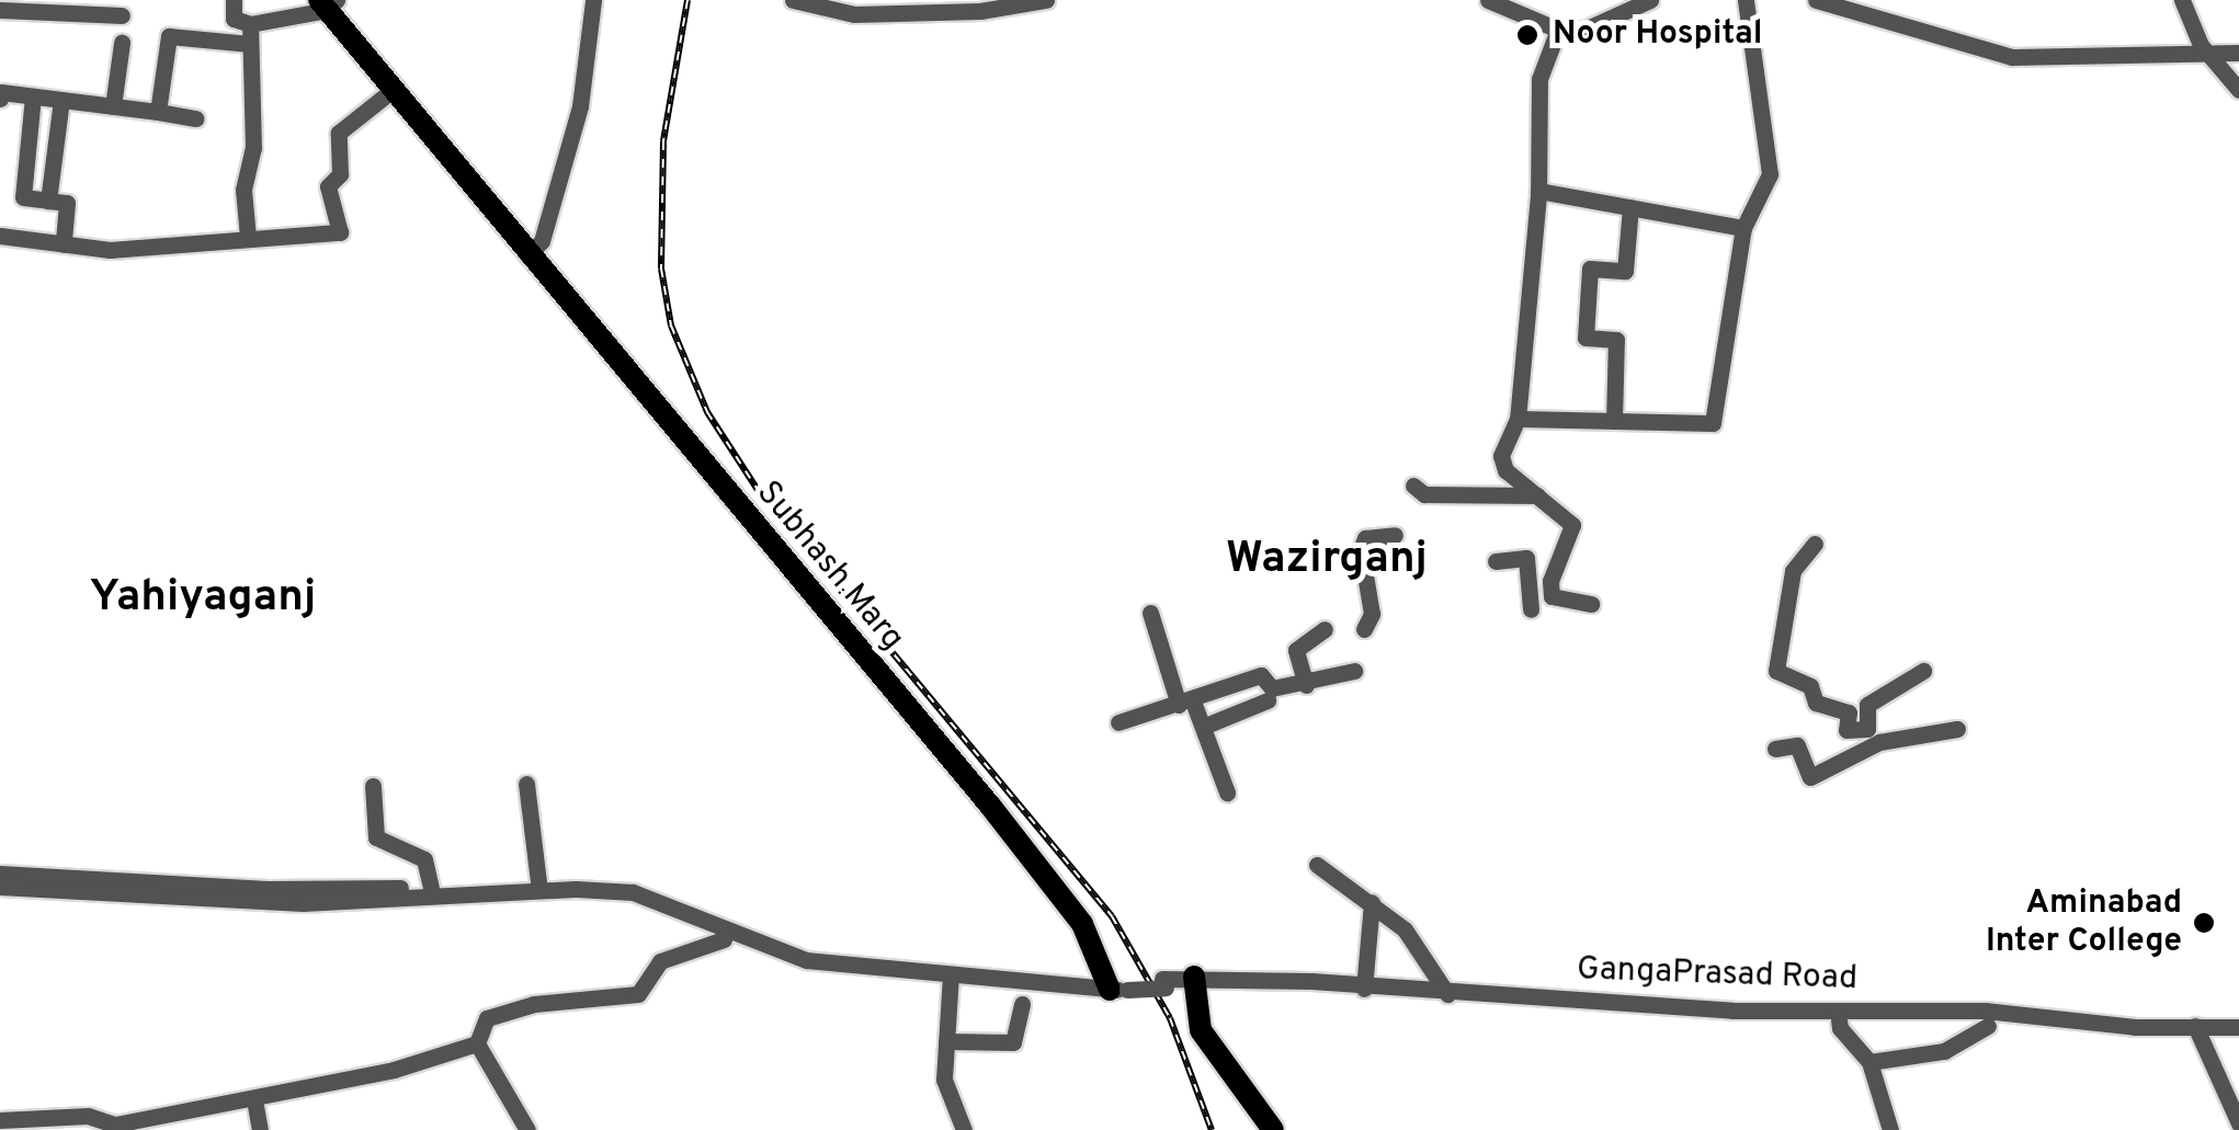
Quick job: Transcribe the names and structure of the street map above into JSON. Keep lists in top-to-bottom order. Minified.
{"streets":{"main road":["Subhash Marg"],"street":["GangaPrasad Road"]},"districts":["Wazirganj","Yahiyaganj"],"places":["Noor Hospital","Aminabad Inter College"]}
